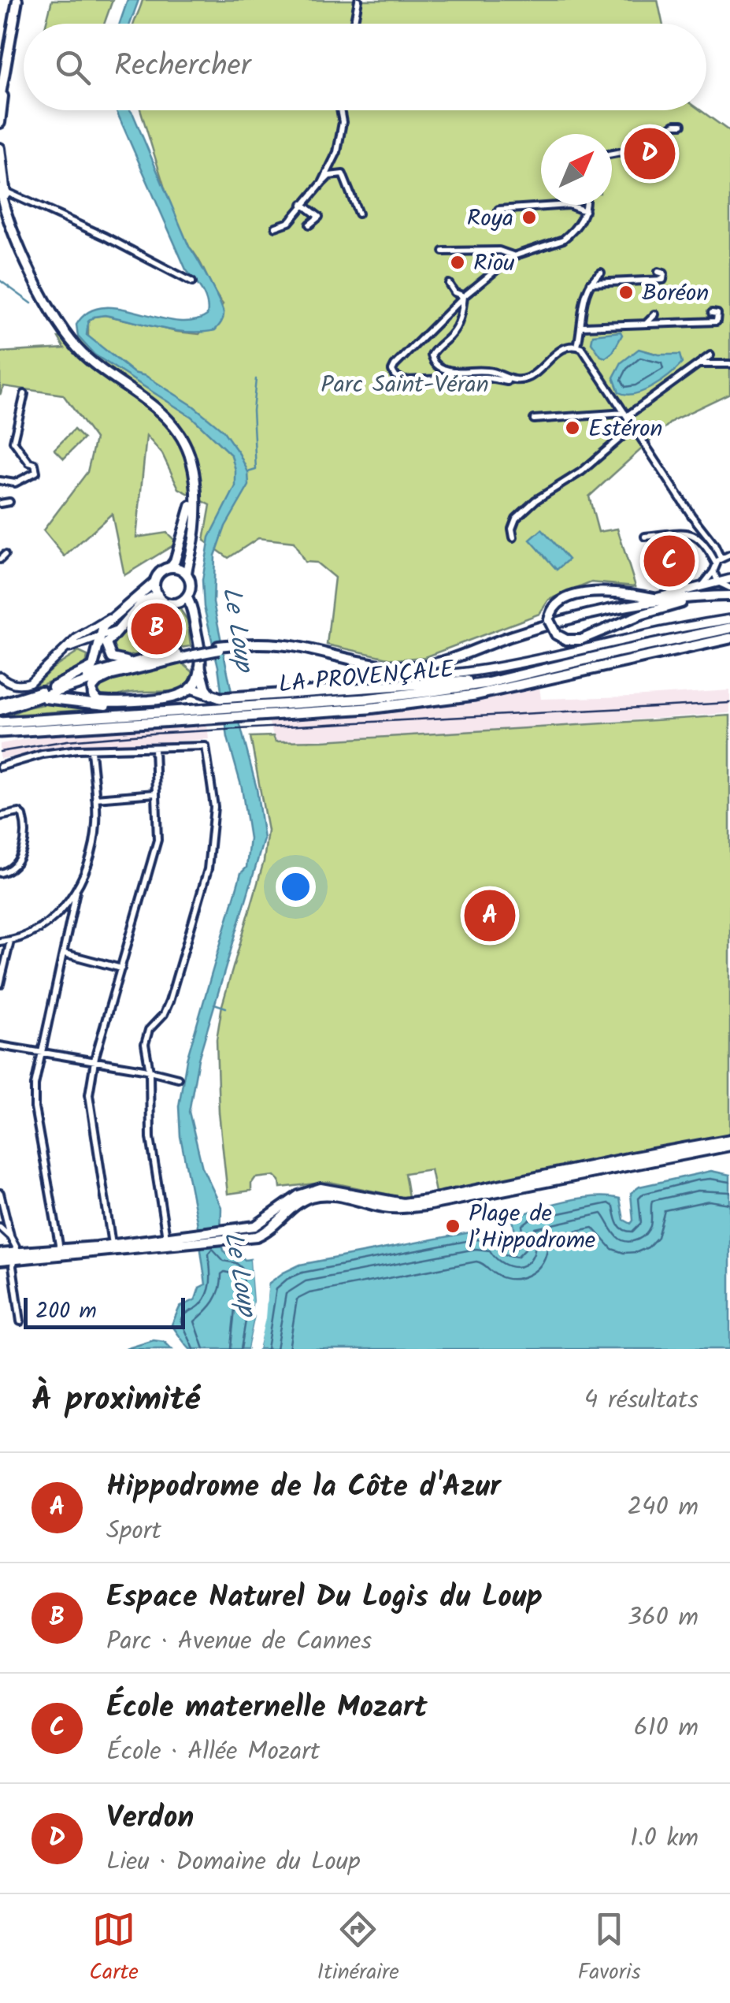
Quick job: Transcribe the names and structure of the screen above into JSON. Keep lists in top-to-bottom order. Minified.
{"streets":{"highway":["LA PROVENÇALE"]},"water":["Le Loup"],"parks":["Parc Saint-Véran"],"places":["Roya","Riou","Boréon","Estéron","Plage de l’Hippodrome"],"scale_bar":"200 m","north":"top right","page":{"search":"Rechercher","pins":["D","C","B","A"],"scale":"200 m","heading":["À proximité","4 résultats"],"list":[{"mark":"A","name":"Hippodrome de la Côte d'Azur","note":"Sport","value":"240 m"},{"mark":"B","name":"Espace Naturel Du Logis du Loup","note":"Parc · Avenue de Cannes","value":"360 m"},{"mark":"C","name":"École maternelle Mozart","note":"École · Allée Mozart","value":"610 m"},{"mark":"D","name":"Verdon","note":"Lieu · Domaine du Loup","value":"1.0 km"}],"nav":["Carte","Itinéraire","Favoris"]}}
